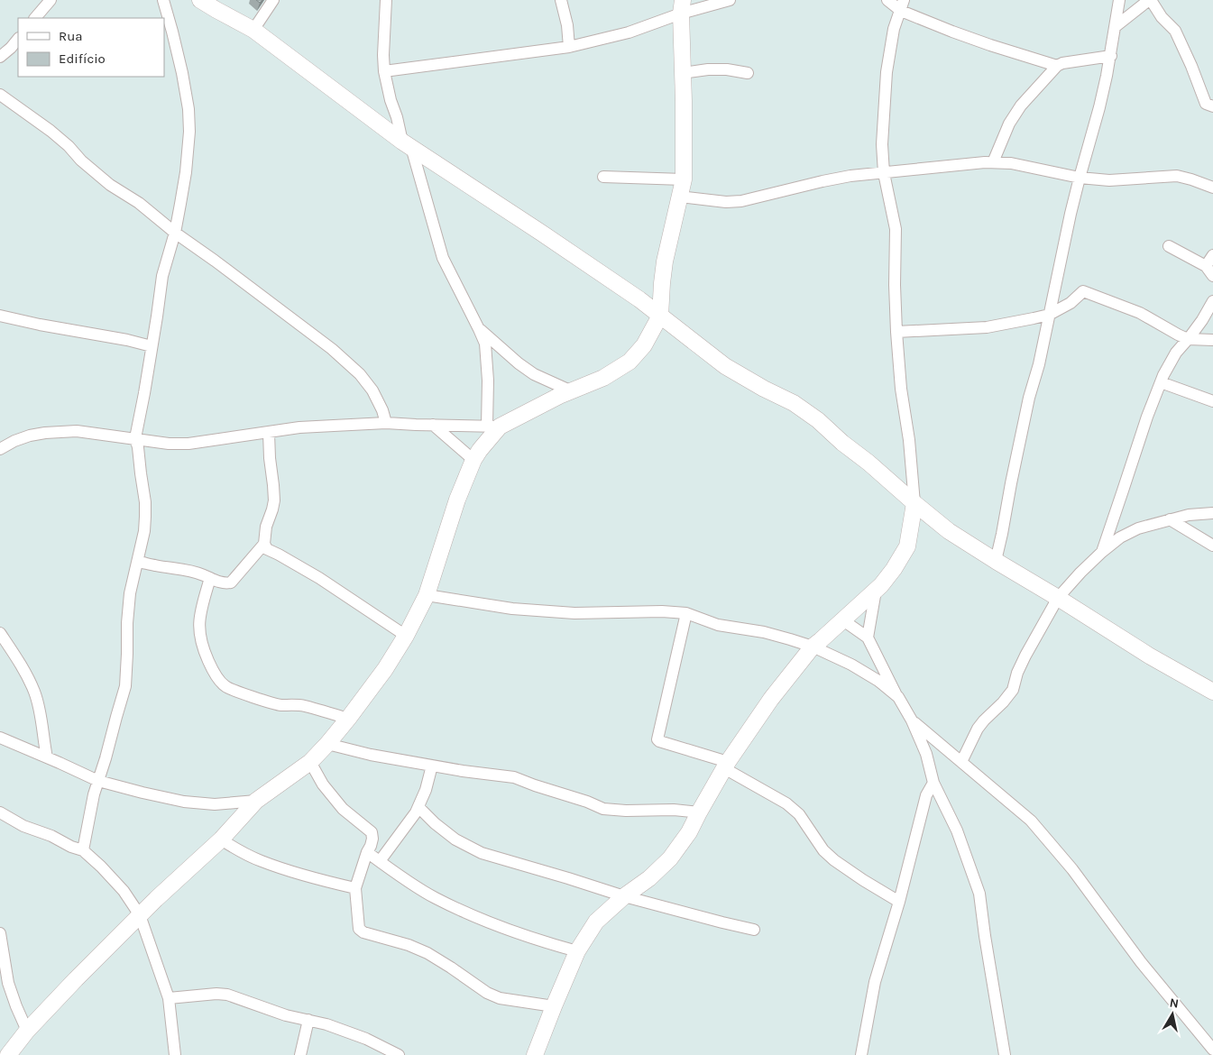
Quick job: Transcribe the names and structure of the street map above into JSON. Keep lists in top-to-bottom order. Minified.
{"legend":["Rua","Edifício"],"north":"top"}
